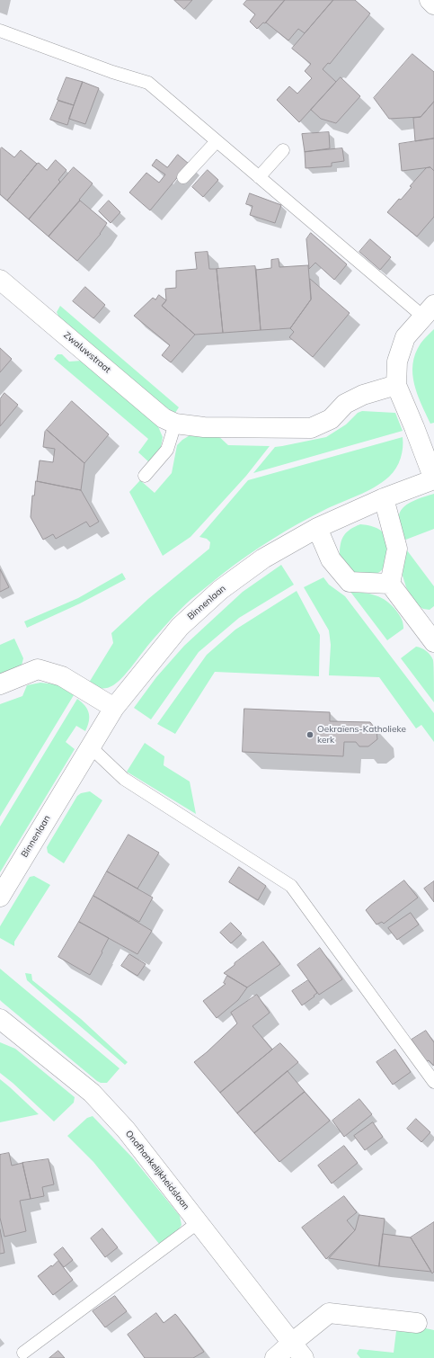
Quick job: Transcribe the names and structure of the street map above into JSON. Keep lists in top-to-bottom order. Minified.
{"streets":{"street":["Zwaluwstraat","Binnenlaan","Onafhankelijkheidslaan"]},"places":["Oekraïens-Katholieke kerk"]}
